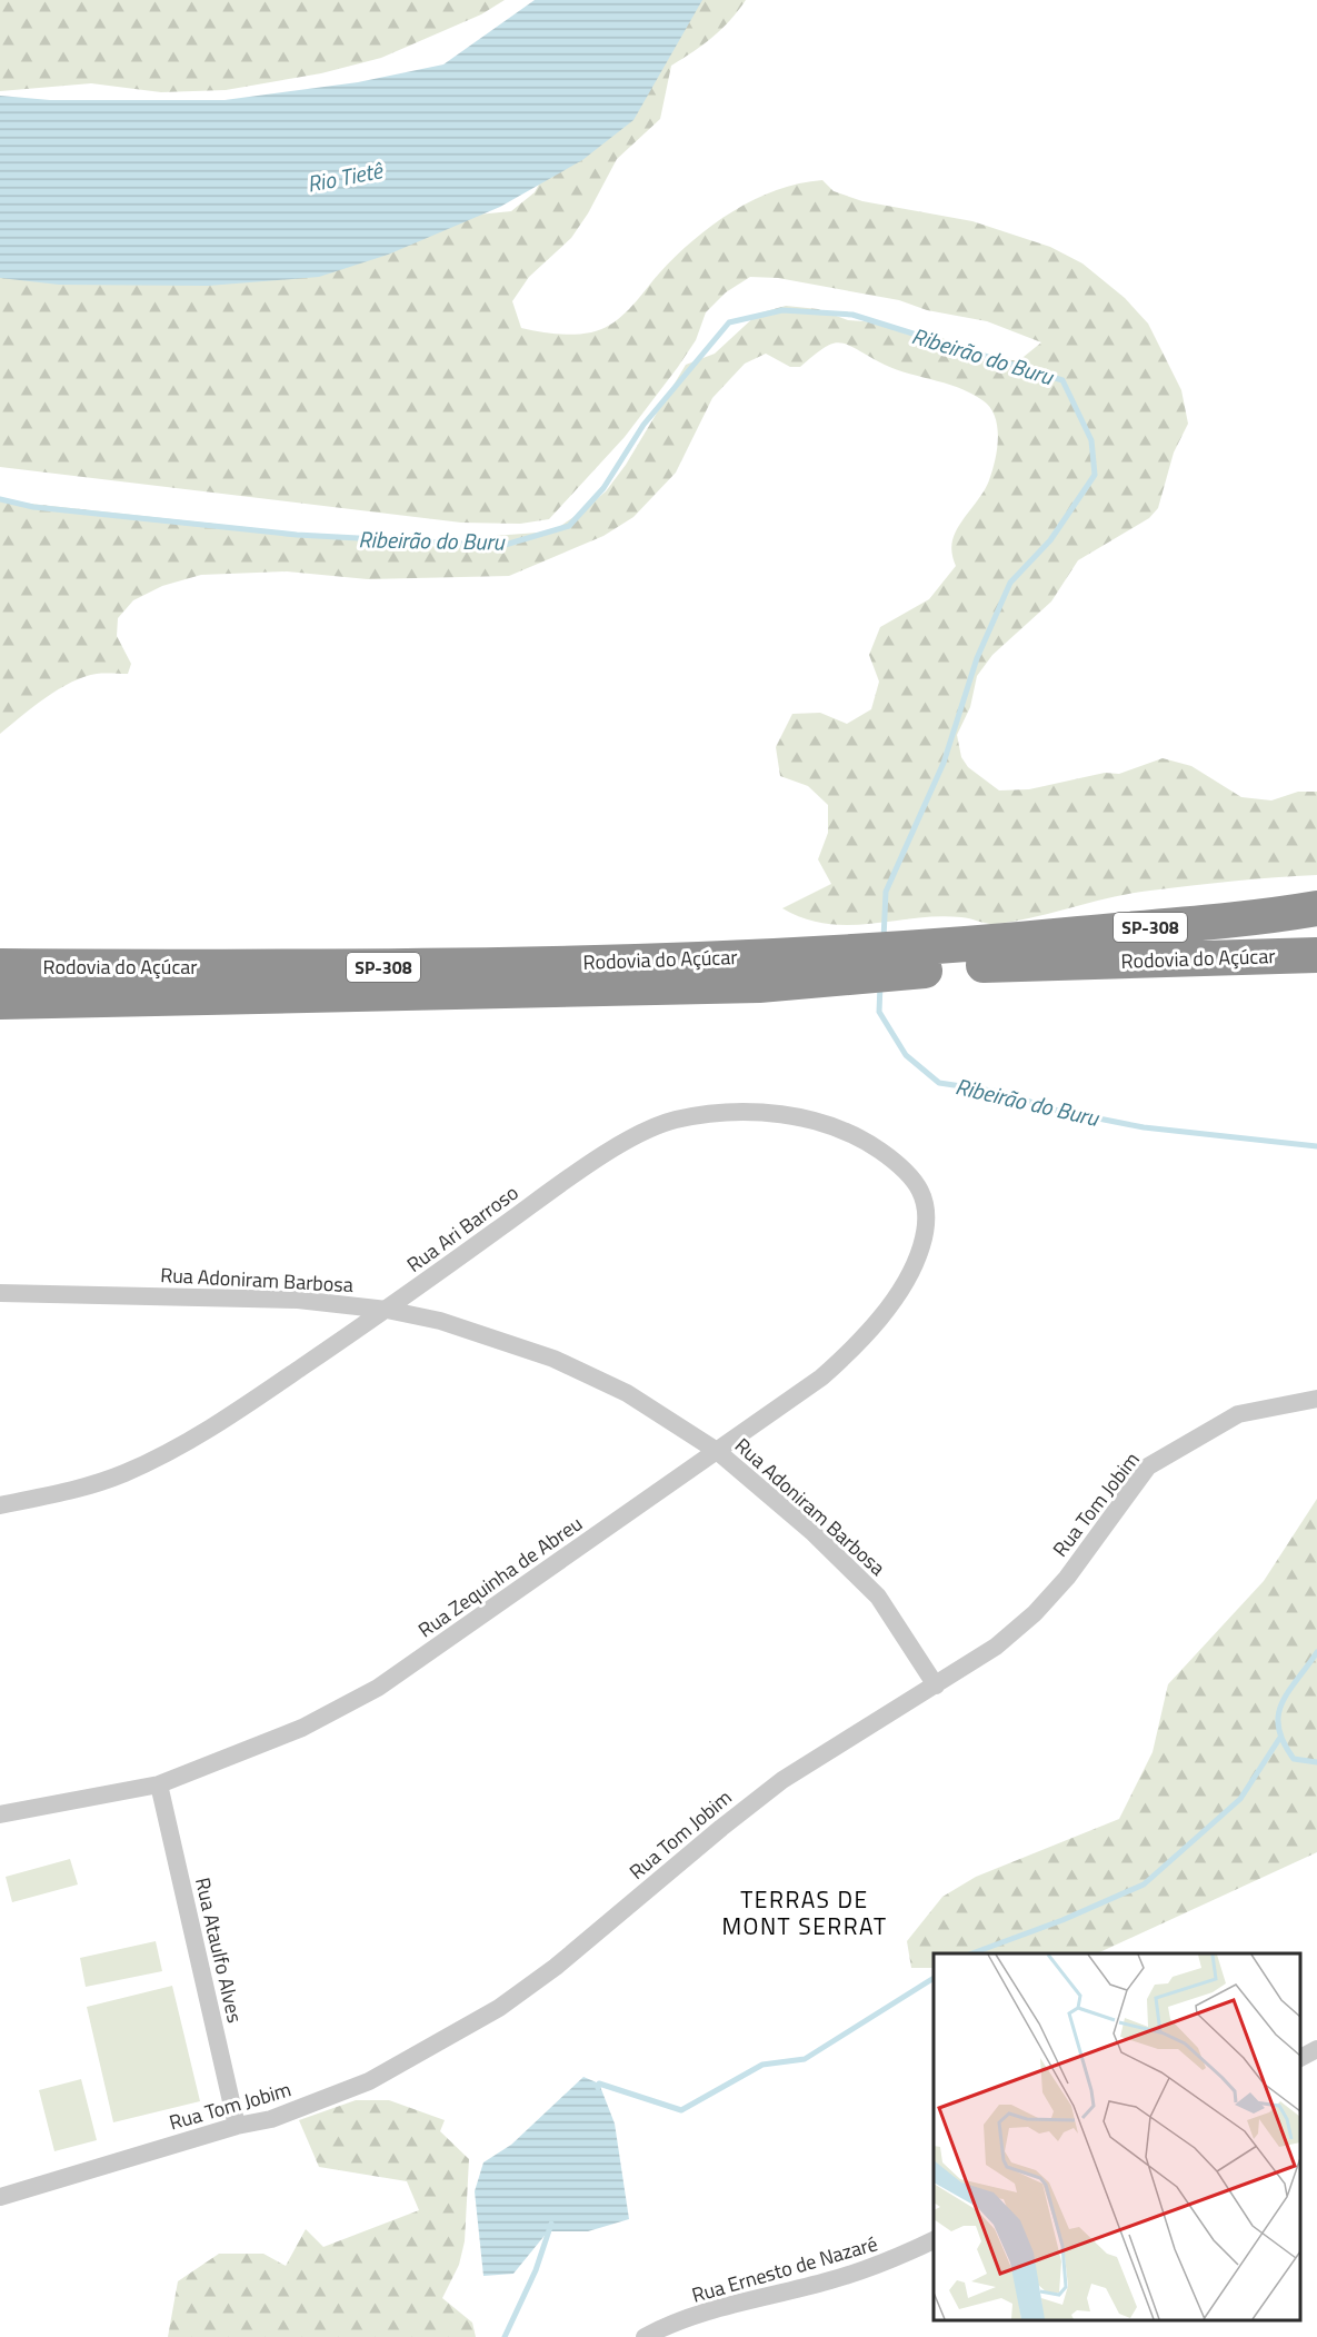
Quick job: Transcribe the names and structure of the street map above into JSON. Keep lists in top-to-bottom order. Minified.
{"streets":{"highway":["SP-308","Rodovia do Açúcar"],"street":["Rua Ari Barroso","Rua Adoniram Barbosa","Rua Tom Jobim","Rua Zequinha de Abreu","Rua Ataulfo Alves","Rua Ernesto de Nazaré"]},"crossings":[["Rua Ari Barroso","Rua Adoniram Barbosa"],["Rua Ari Barroso","Rua Zequinha de Abreu"],["Rua Adoniram Barbosa","Rua Tom Jobim"],["Rua Adoniram Barbosa","Rua Zequinha de Abreu"],["Rua Tom Jobim","Rua Ataulfo Alves"],["Rua Zequinha de Abreu","Rua Ataulfo Alves"]],"districts":["TERRAS DE MONT SERRAT"],"water":["Rio Tietê","Ribeirão do Buru"]}
